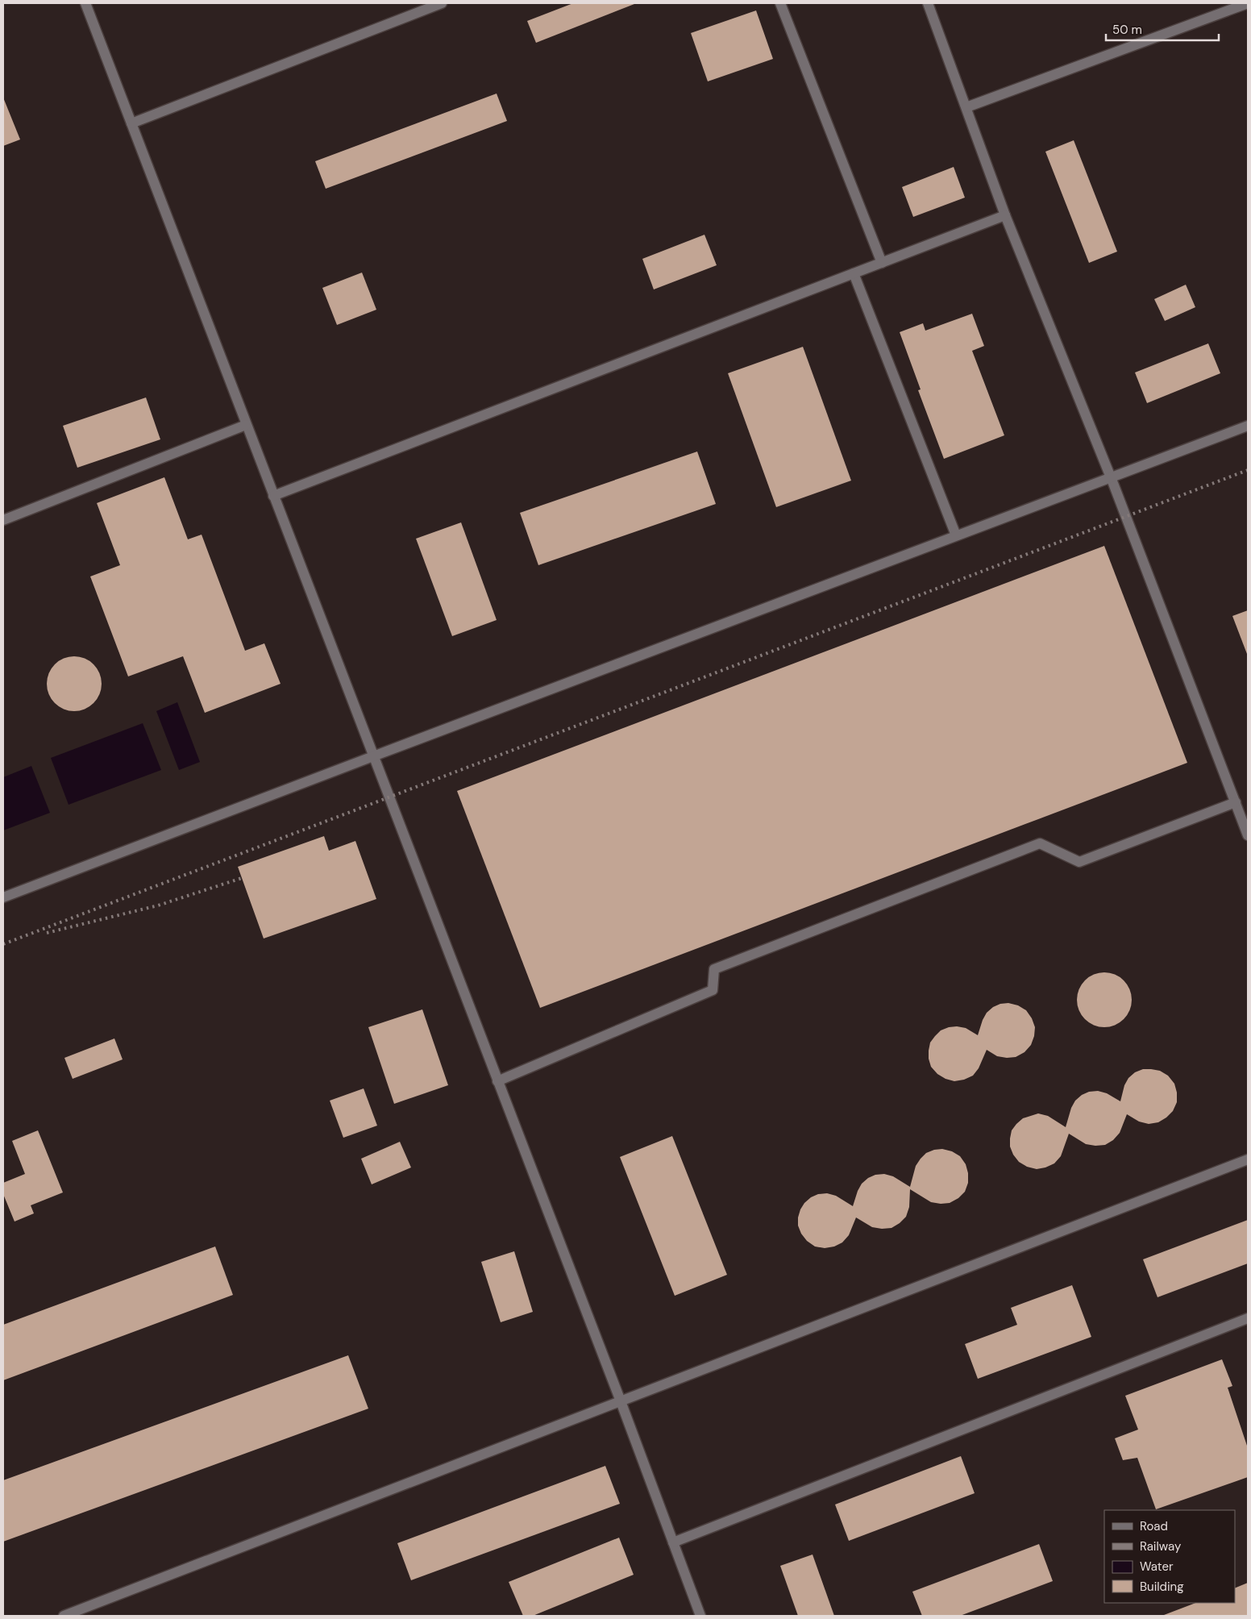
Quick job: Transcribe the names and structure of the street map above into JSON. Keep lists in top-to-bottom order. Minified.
{"legend":["Road","Railway","Water","Building"],"scale_bar":"50 m"}
